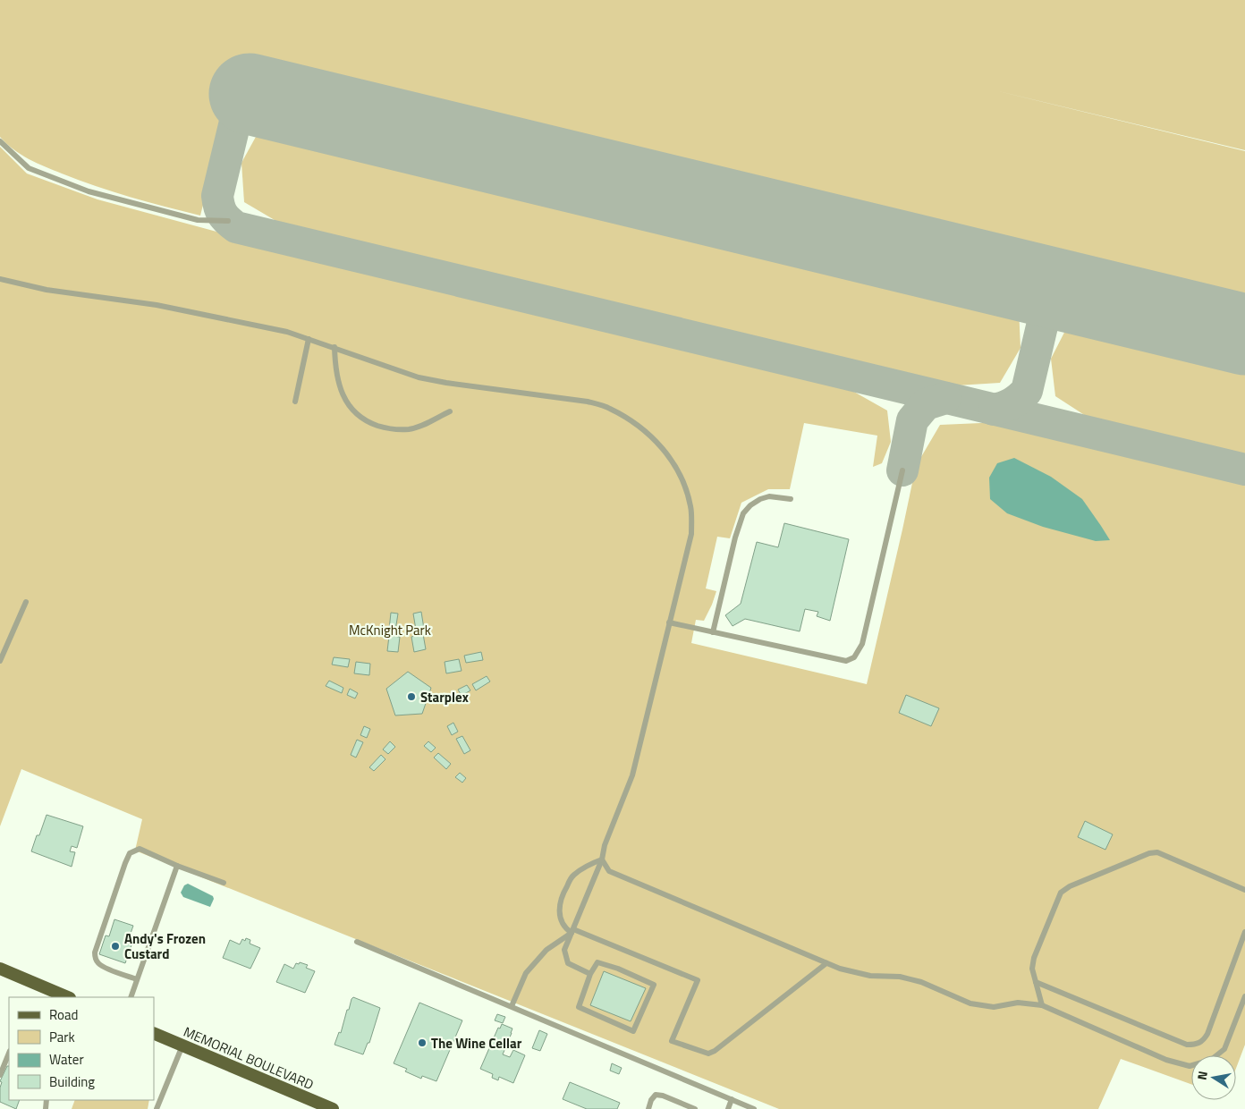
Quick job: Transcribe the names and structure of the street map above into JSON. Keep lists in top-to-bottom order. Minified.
{"streets":{"main road":["MEMORIAL BOULEVARD"]},"parks":["McKnight Park"],"places":["Starplex","Andy's Frozen Custard","The Wine Cellar"],"legend":["Road","Park","Water","Building"],"north":"left"}
